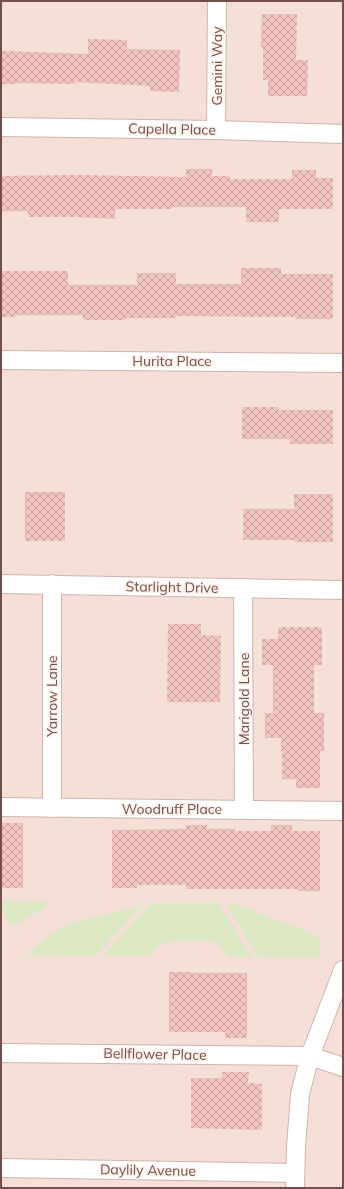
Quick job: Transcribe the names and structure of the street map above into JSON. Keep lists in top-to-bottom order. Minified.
{"streets":{"street":["Gemini Way","Capella Place","Hurita Place","Starlight Drive","Yarrow Lane","Marigold Lane","Woodruff Place","Bellflower Place","Daylily Avenue"]},"crossings":[["Gemini Way","Capella Place"],["Starlight Drive","Yarrow Lane"],["Starlight Drive","Marigold Lane"],["Yarrow Lane","Woodruff Place"],["Marigold Lane","Woodruff Place"]]}
